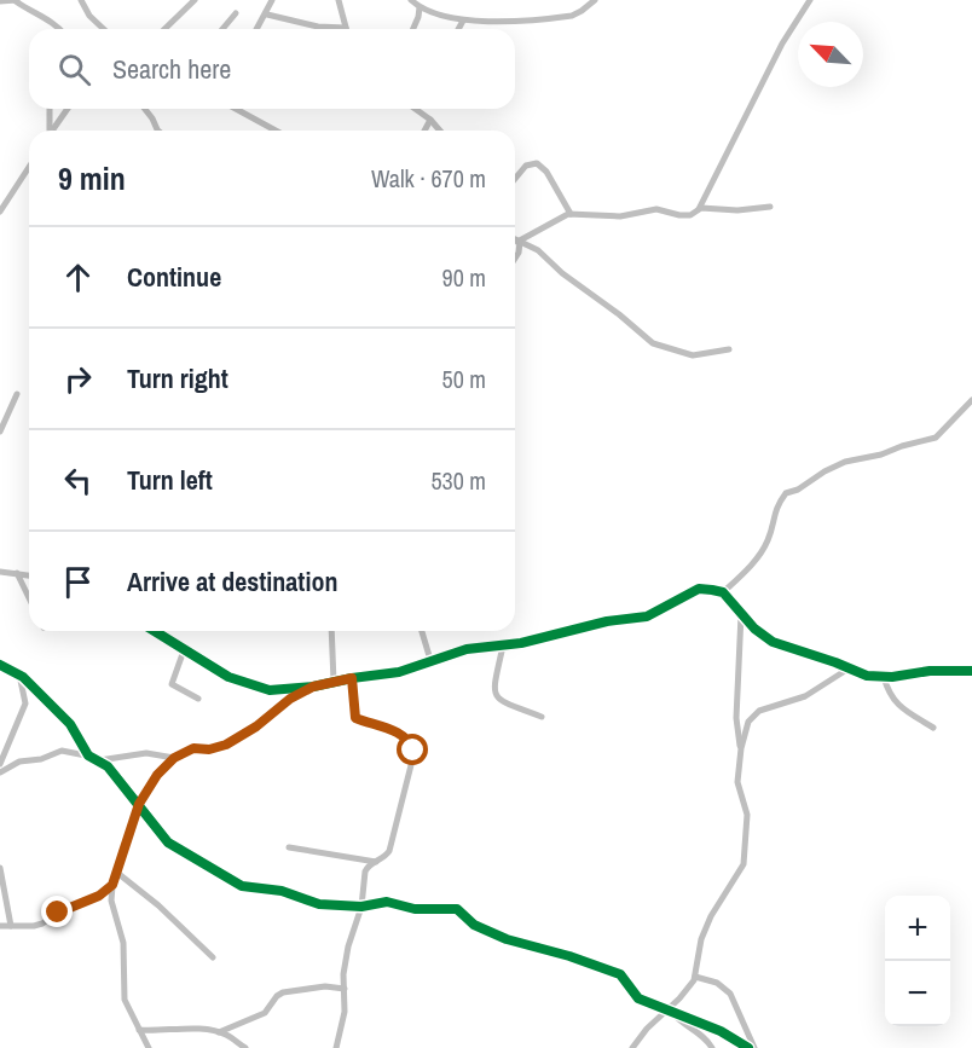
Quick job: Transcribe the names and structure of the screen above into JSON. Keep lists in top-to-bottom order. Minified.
{"north":"top left","page":{"search":"Search here","heading":["9 min","Walk · 670 m"],"list":[["Continue","90 m"],["Turn right","50 m"],["Turn left","530 m"],"Arrive at destination"],"map_buttons":["+","−"]}}
